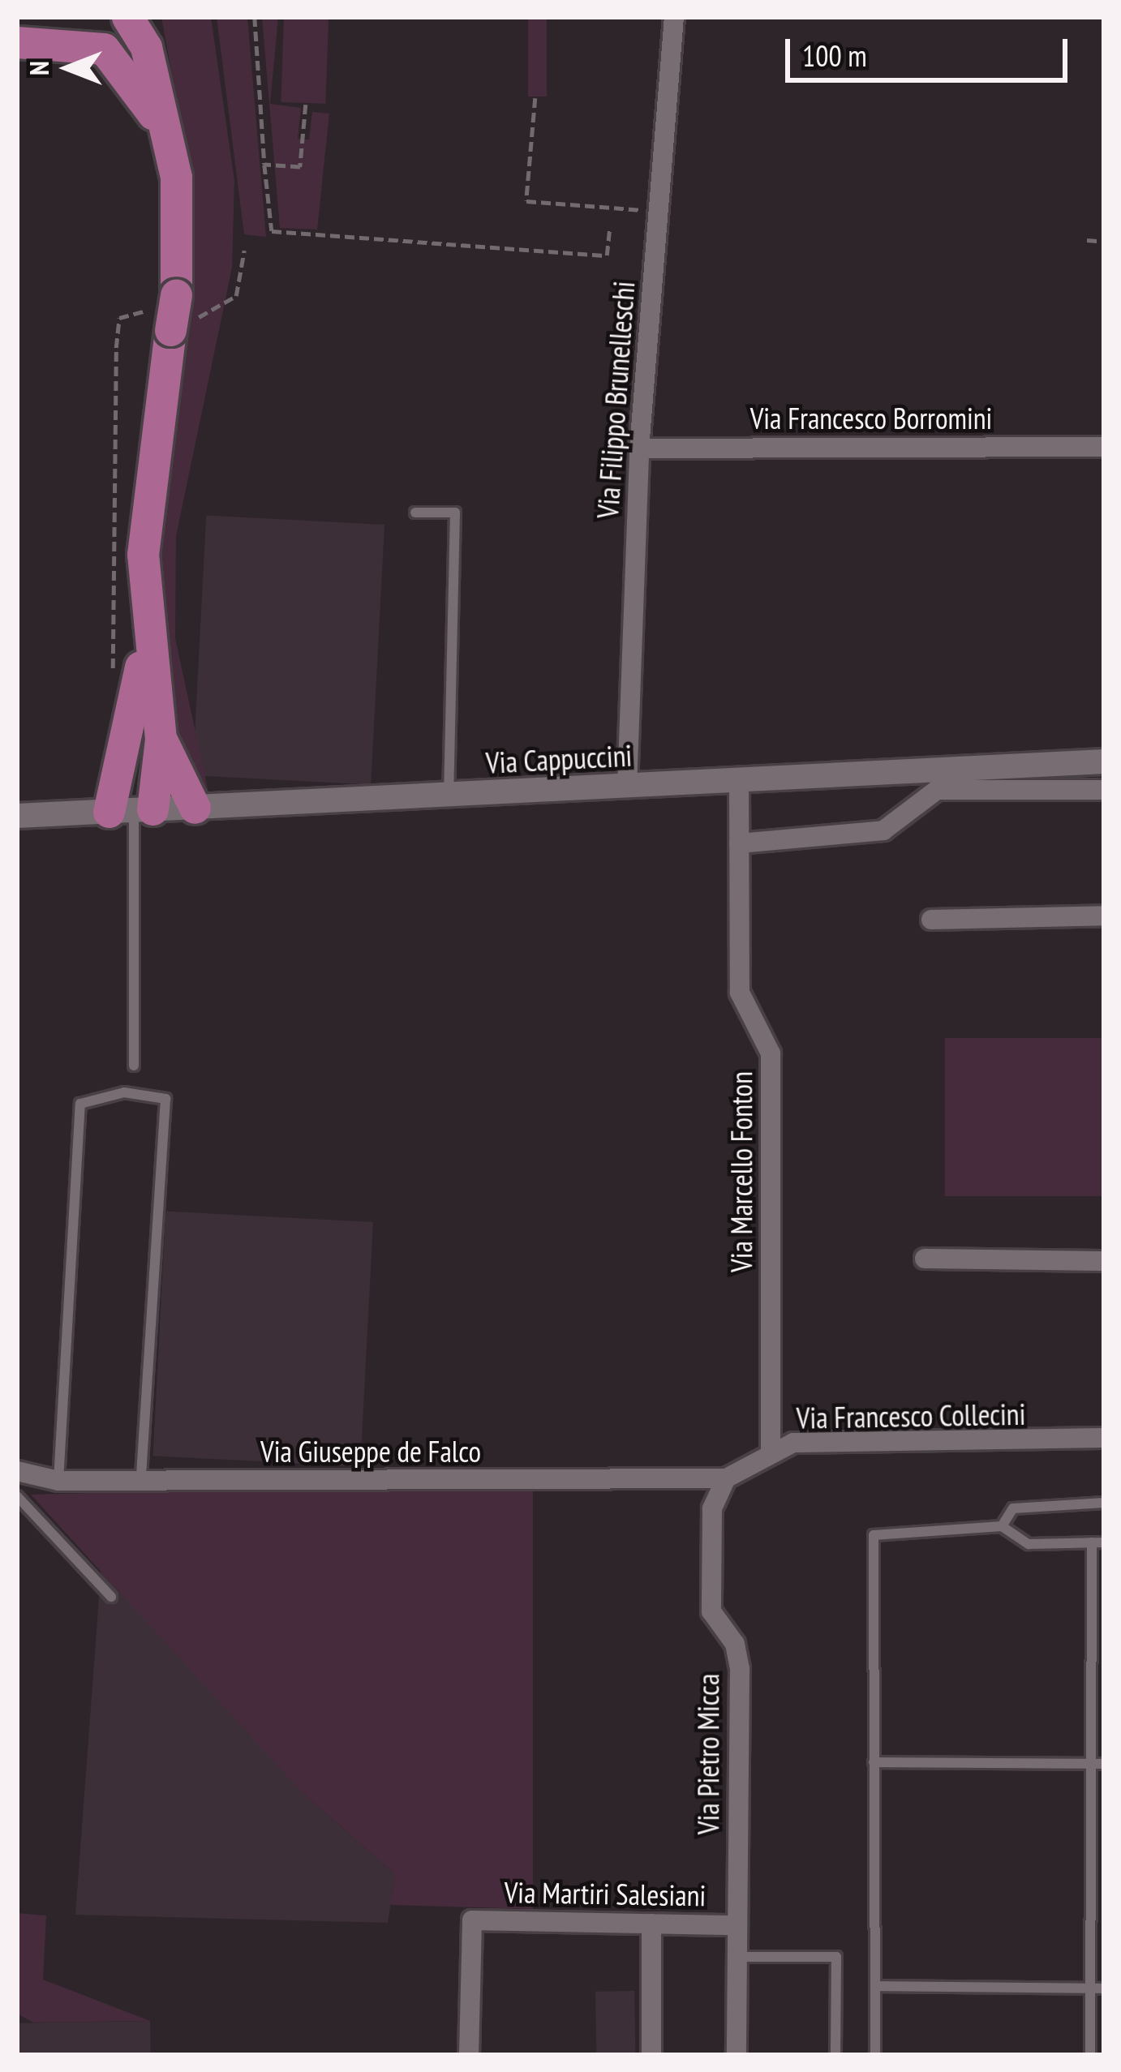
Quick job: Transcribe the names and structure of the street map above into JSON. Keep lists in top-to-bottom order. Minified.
{"streets":{"street":["Via Filippo Brunelleschi","Via Francesco Borromini","Via Cappuccini","Via Marcello Fonton","Via Francesco Collecini","Via Giuseppe de Falco","Via Pietro Micca","Via Martiri Salesiani"]},"crossings":[["Via Filippo Brunelleschi","Via Francesco Borromini"],["Via Filippo Brunelleschi","Via Cappuccini"],["Via Cappuccini","Via Marcello Fonton"],["Via Marcello Fonton","Via Francesco Collecini"],["Via Francesco Collecini","Via Giuseppe de Falco"],["Via Francesco Collecini","Via Pietro Micca"],["Via Giuseppe de Falco","Via Pietro Micca"],["Via Pietro Micca","Via Martiri Salesiani"]],"scale_bar":"100 m","north":"left"}
